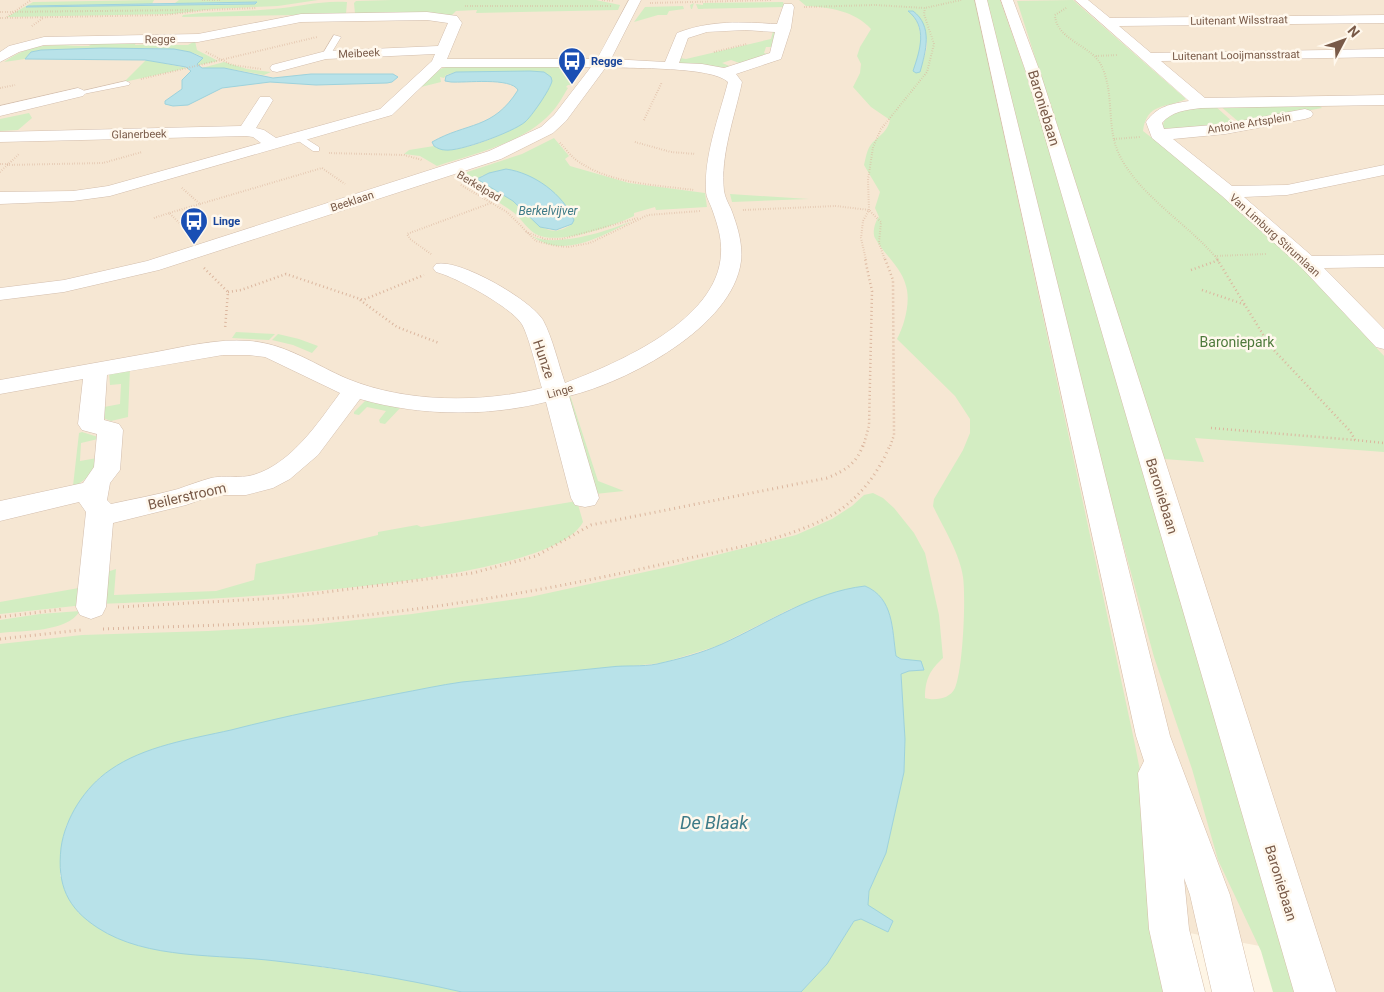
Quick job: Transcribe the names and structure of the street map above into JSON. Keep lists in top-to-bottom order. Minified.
{"streets":{"street":["Luitenant Wilsstraat","Regge","Meibeek","Luitenant Looijmansstraat","Baroniebaan","Antoine Artsplein","Glanerbeek","Beeklaan","Van Limburg Stirumlaan","Hunze","Linge","Beilerstroom"],"path":["Berkelpad"]},"crossings":[["Regge","Meibeek"],["Regge","Glanerbeek"],["Antoine Artsplein","Van Limburg Stirumlaan"],["Berkelpad","Beeklaan"],["Berkelpad","Linge"],["Hunze","Linge"],["Linge","Beilerstroom"]],"water":["Berkelvijver","De Blaak"],"parks":["Baroniepark"],"places":{"bus stop":["Regge","Linge"]},"north":"top right"}
